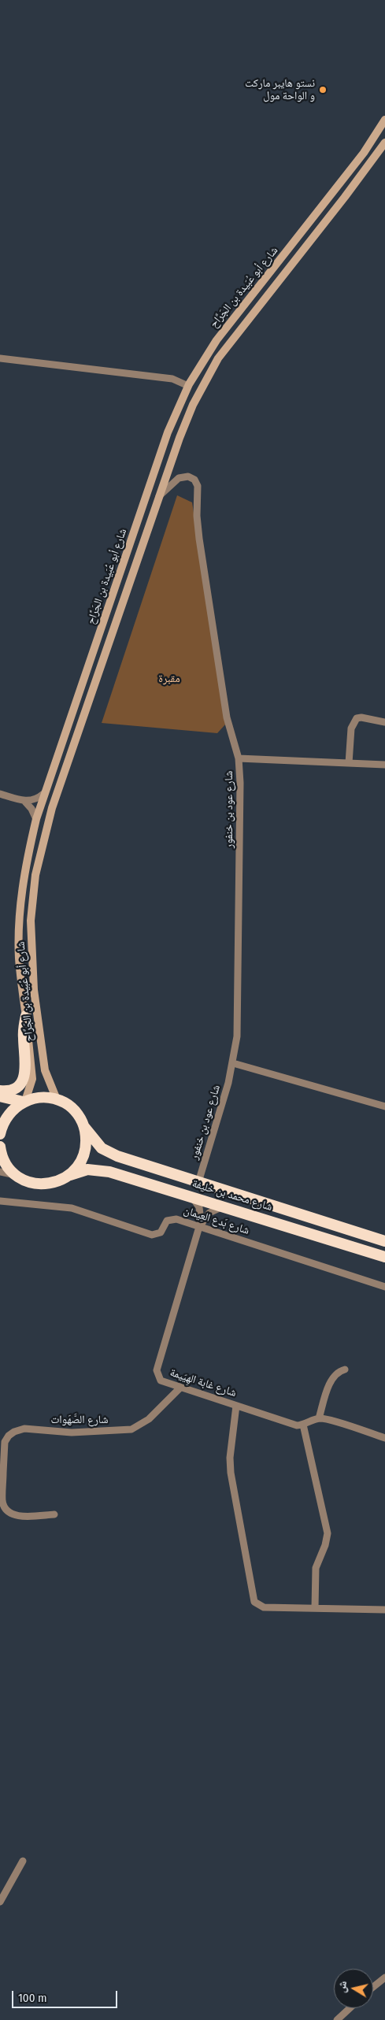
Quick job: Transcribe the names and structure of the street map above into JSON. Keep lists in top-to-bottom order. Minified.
{"streets":{"highway":["شارع محمد بن خليفة"],"main road":["شارع أبو عُبَيدة بن الجَرَّاح"],"street":["شارع عود بن خنفور","شارع بَدع العِيمان","شارع غابة الهِيَيمة","شارع الصَّهَوات"]},"crossings":[["شارع أبو عُبَيدة بن الجَرَّاح","شارع عود بن خنفور"],["شارع أبو عُبَيدة بن الجَرَّاح","شارع محمد بن خليفة"],["شارع عود بن خنفور","شارع محمد بن خليفة"],["شارع محمد بن خليفة","شارع غابة الهِيَيمة"],["شارع بَدع العِيمان","شارع غابة الهِيَيمة"],["شارع غابة الهِيَيمة","شارع الصَّهَوات"]],"parks":["مقبرة"],"places":["نستو هايبر ماركت و الواحة مول"],"scale_bar":"100 m","north":"left"}
